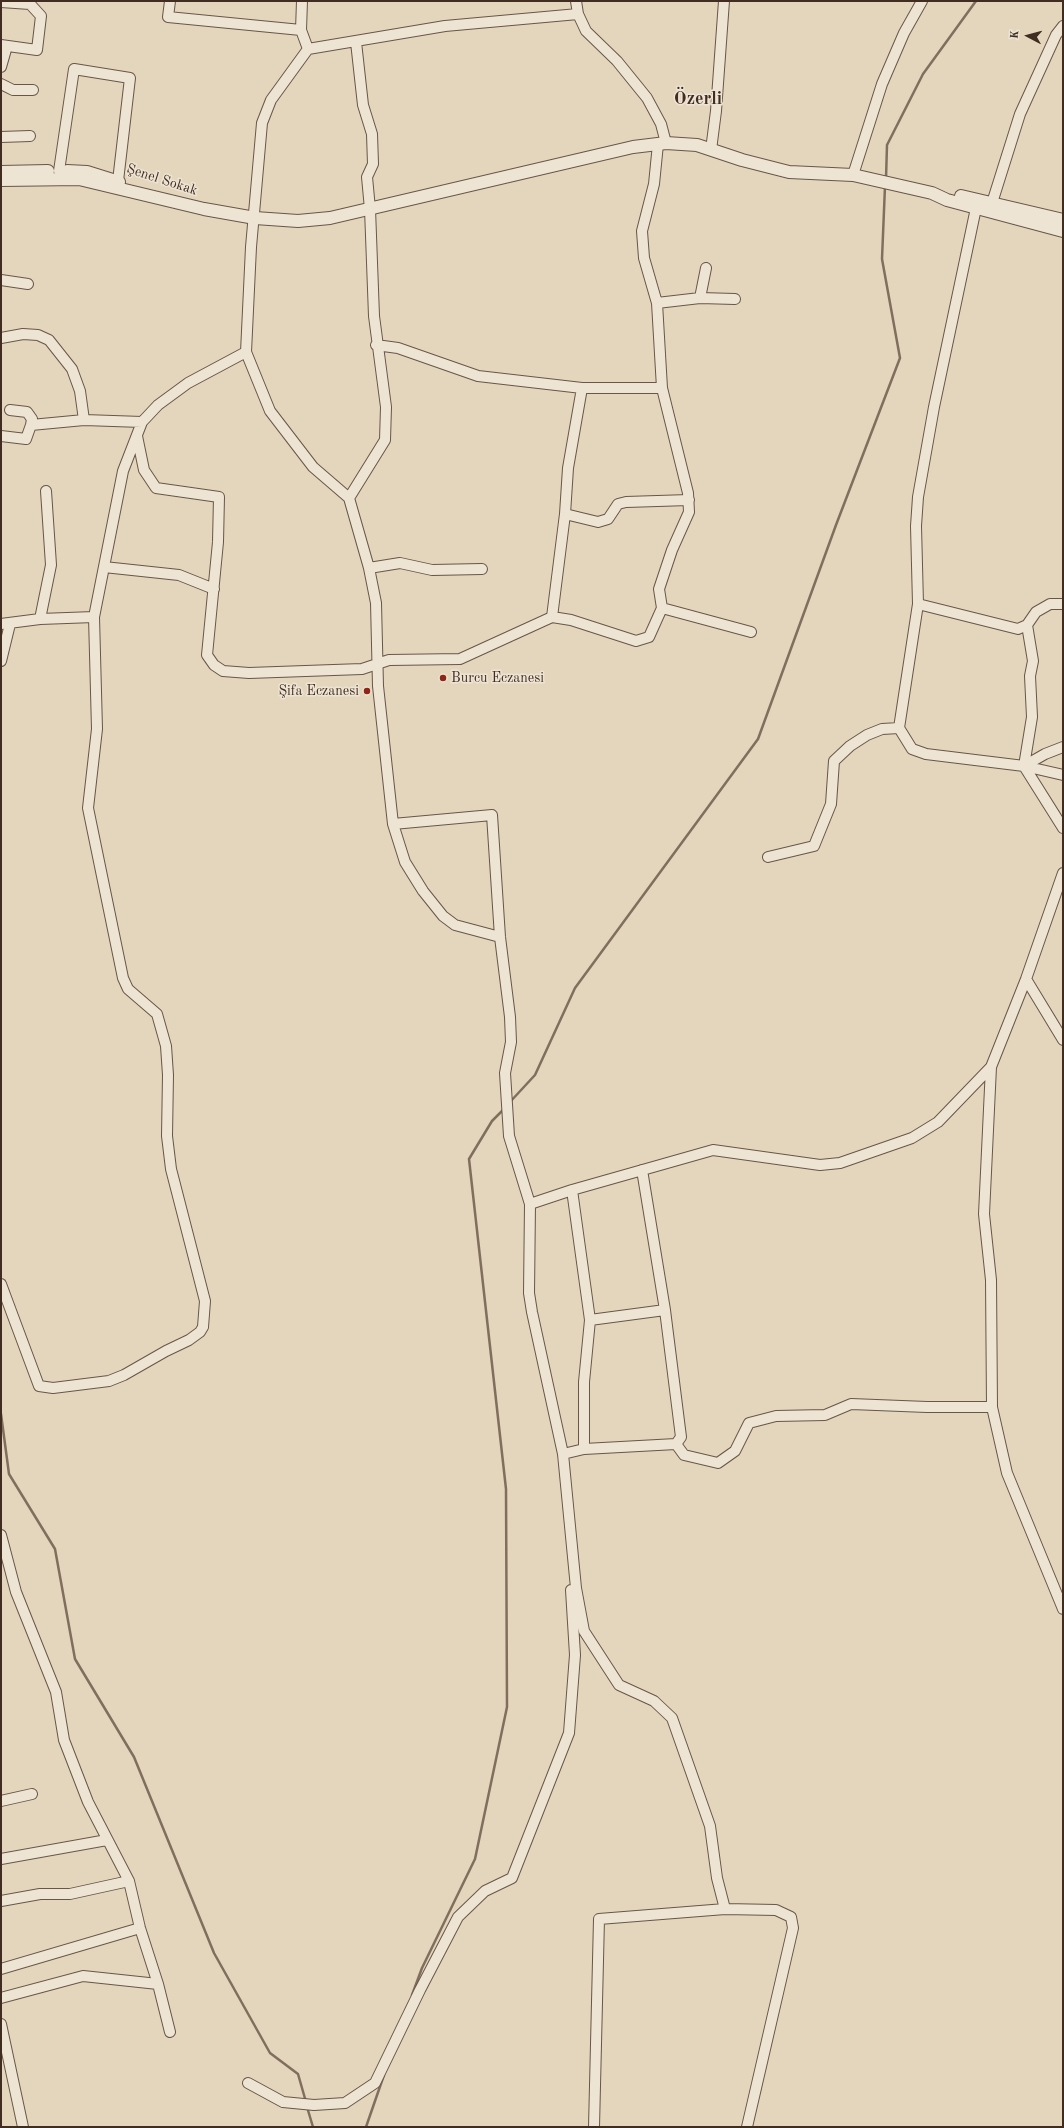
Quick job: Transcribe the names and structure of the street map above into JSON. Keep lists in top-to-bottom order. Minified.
{"streets":{"street":["Şenel Sokak"]},"districts":["Özerli"],"places":["Burcu Eczanesi","Şifa Eczanesi"],"north":"left"}
